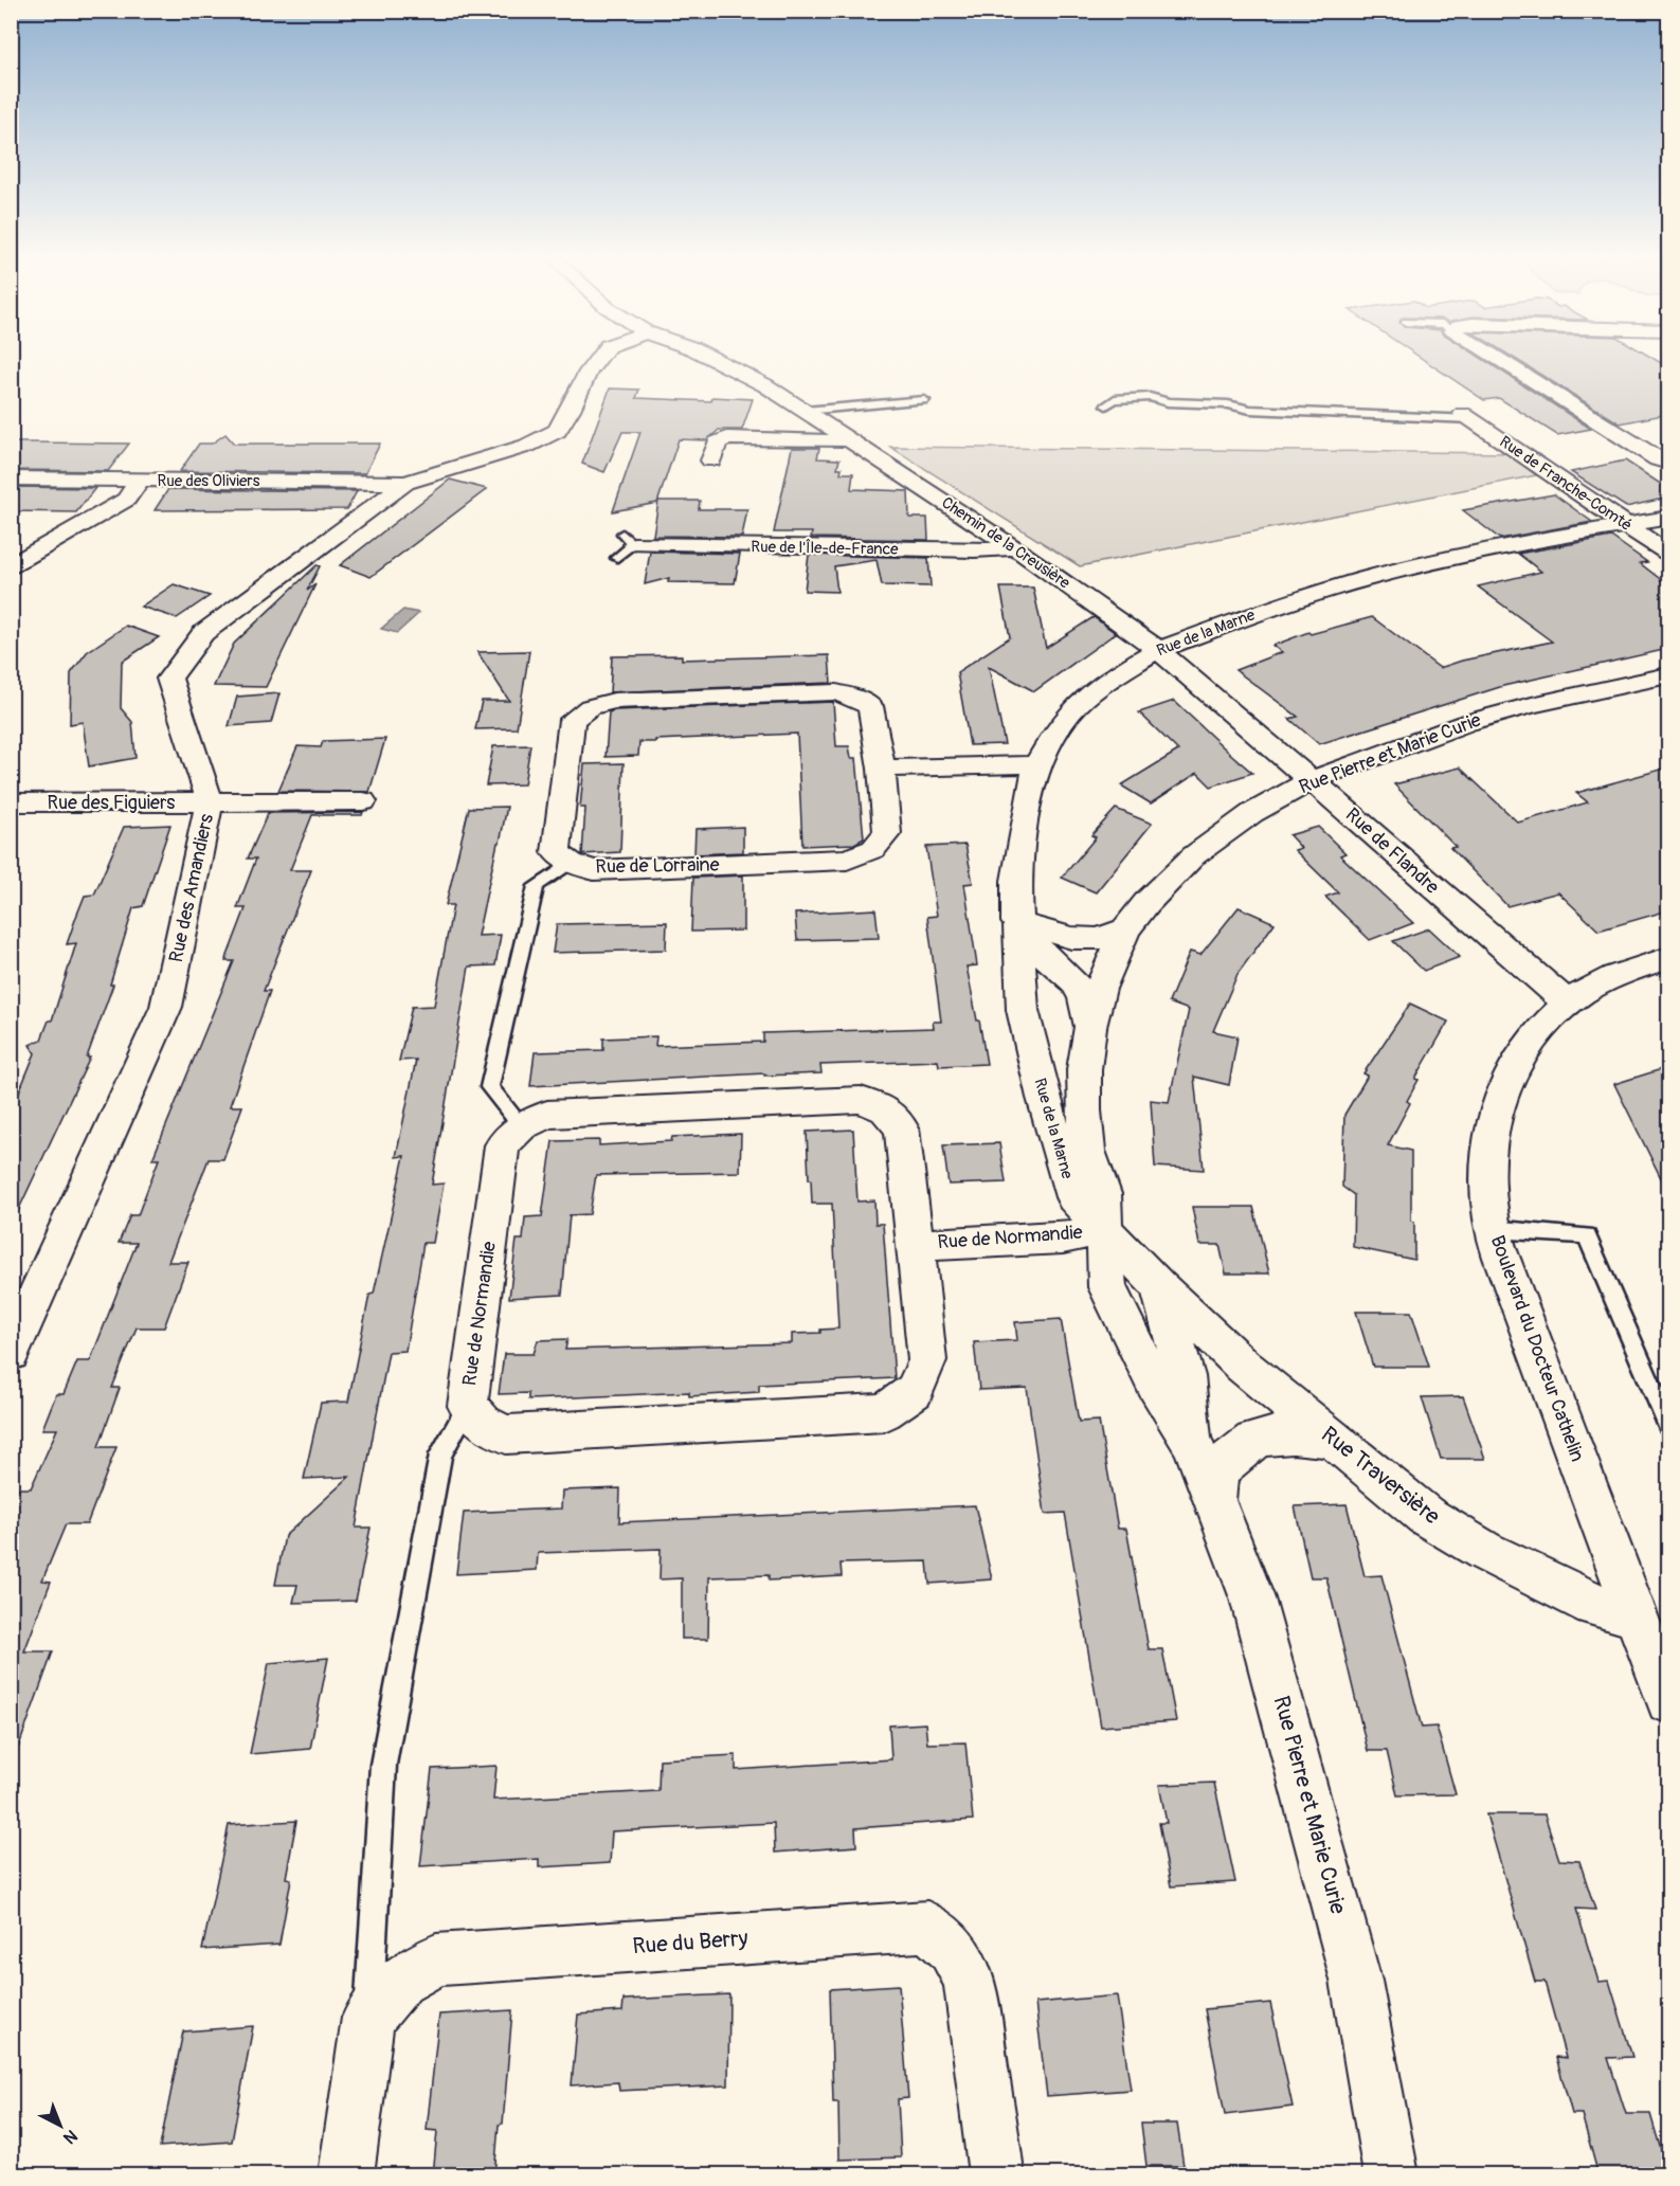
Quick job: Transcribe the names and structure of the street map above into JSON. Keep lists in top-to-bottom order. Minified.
{"streets":{"street":["Rue des Oliviers","Rue de Franche-Comté","Chemin de la Creusière","Rue de l'Île-de-France","Rue de la Marne","Rue Pierre et Marie Curie","Rue des Figuiers","Rue de Flandre","Rue de Lorraine","Rue des Amandiers","Rue de Normandie","Boulevard du Docteur Cathelin","Rue Traversière","Rue du Berry"]},"crossings":[["Rue des Oliviers","Rue des Amandiers"],["Rue de Franche-Comté","Rue de la Marne"],["Chemin de la Creusière","Rue de l'Île-de-France"],["Chemin de la Creusière","Rue de la Marne"],["Chemin de la Creusière","Rue de Flandre"],["Rue de la Marne","Rue Pierre et Marie Curie"],["Rue de la Marne","Rue de Flandre"],["Rue de la Marne","Rue de Normandie"],["Rue Pierre et Marie Curie","Rue de Flandre"],["Rue Pierre et Marie Curie","Rue de Normandie"],["Rue Pierre et Marie Curie","Rue Traversière"],["Rue des Figuiers","Rue des Amandiers"],["Rue de Flandre","Boulevard du Docteur Cathelin"],["Boulevard du Docteur Cathelin","Rue Traversière"]],"north":"bottom right"}
